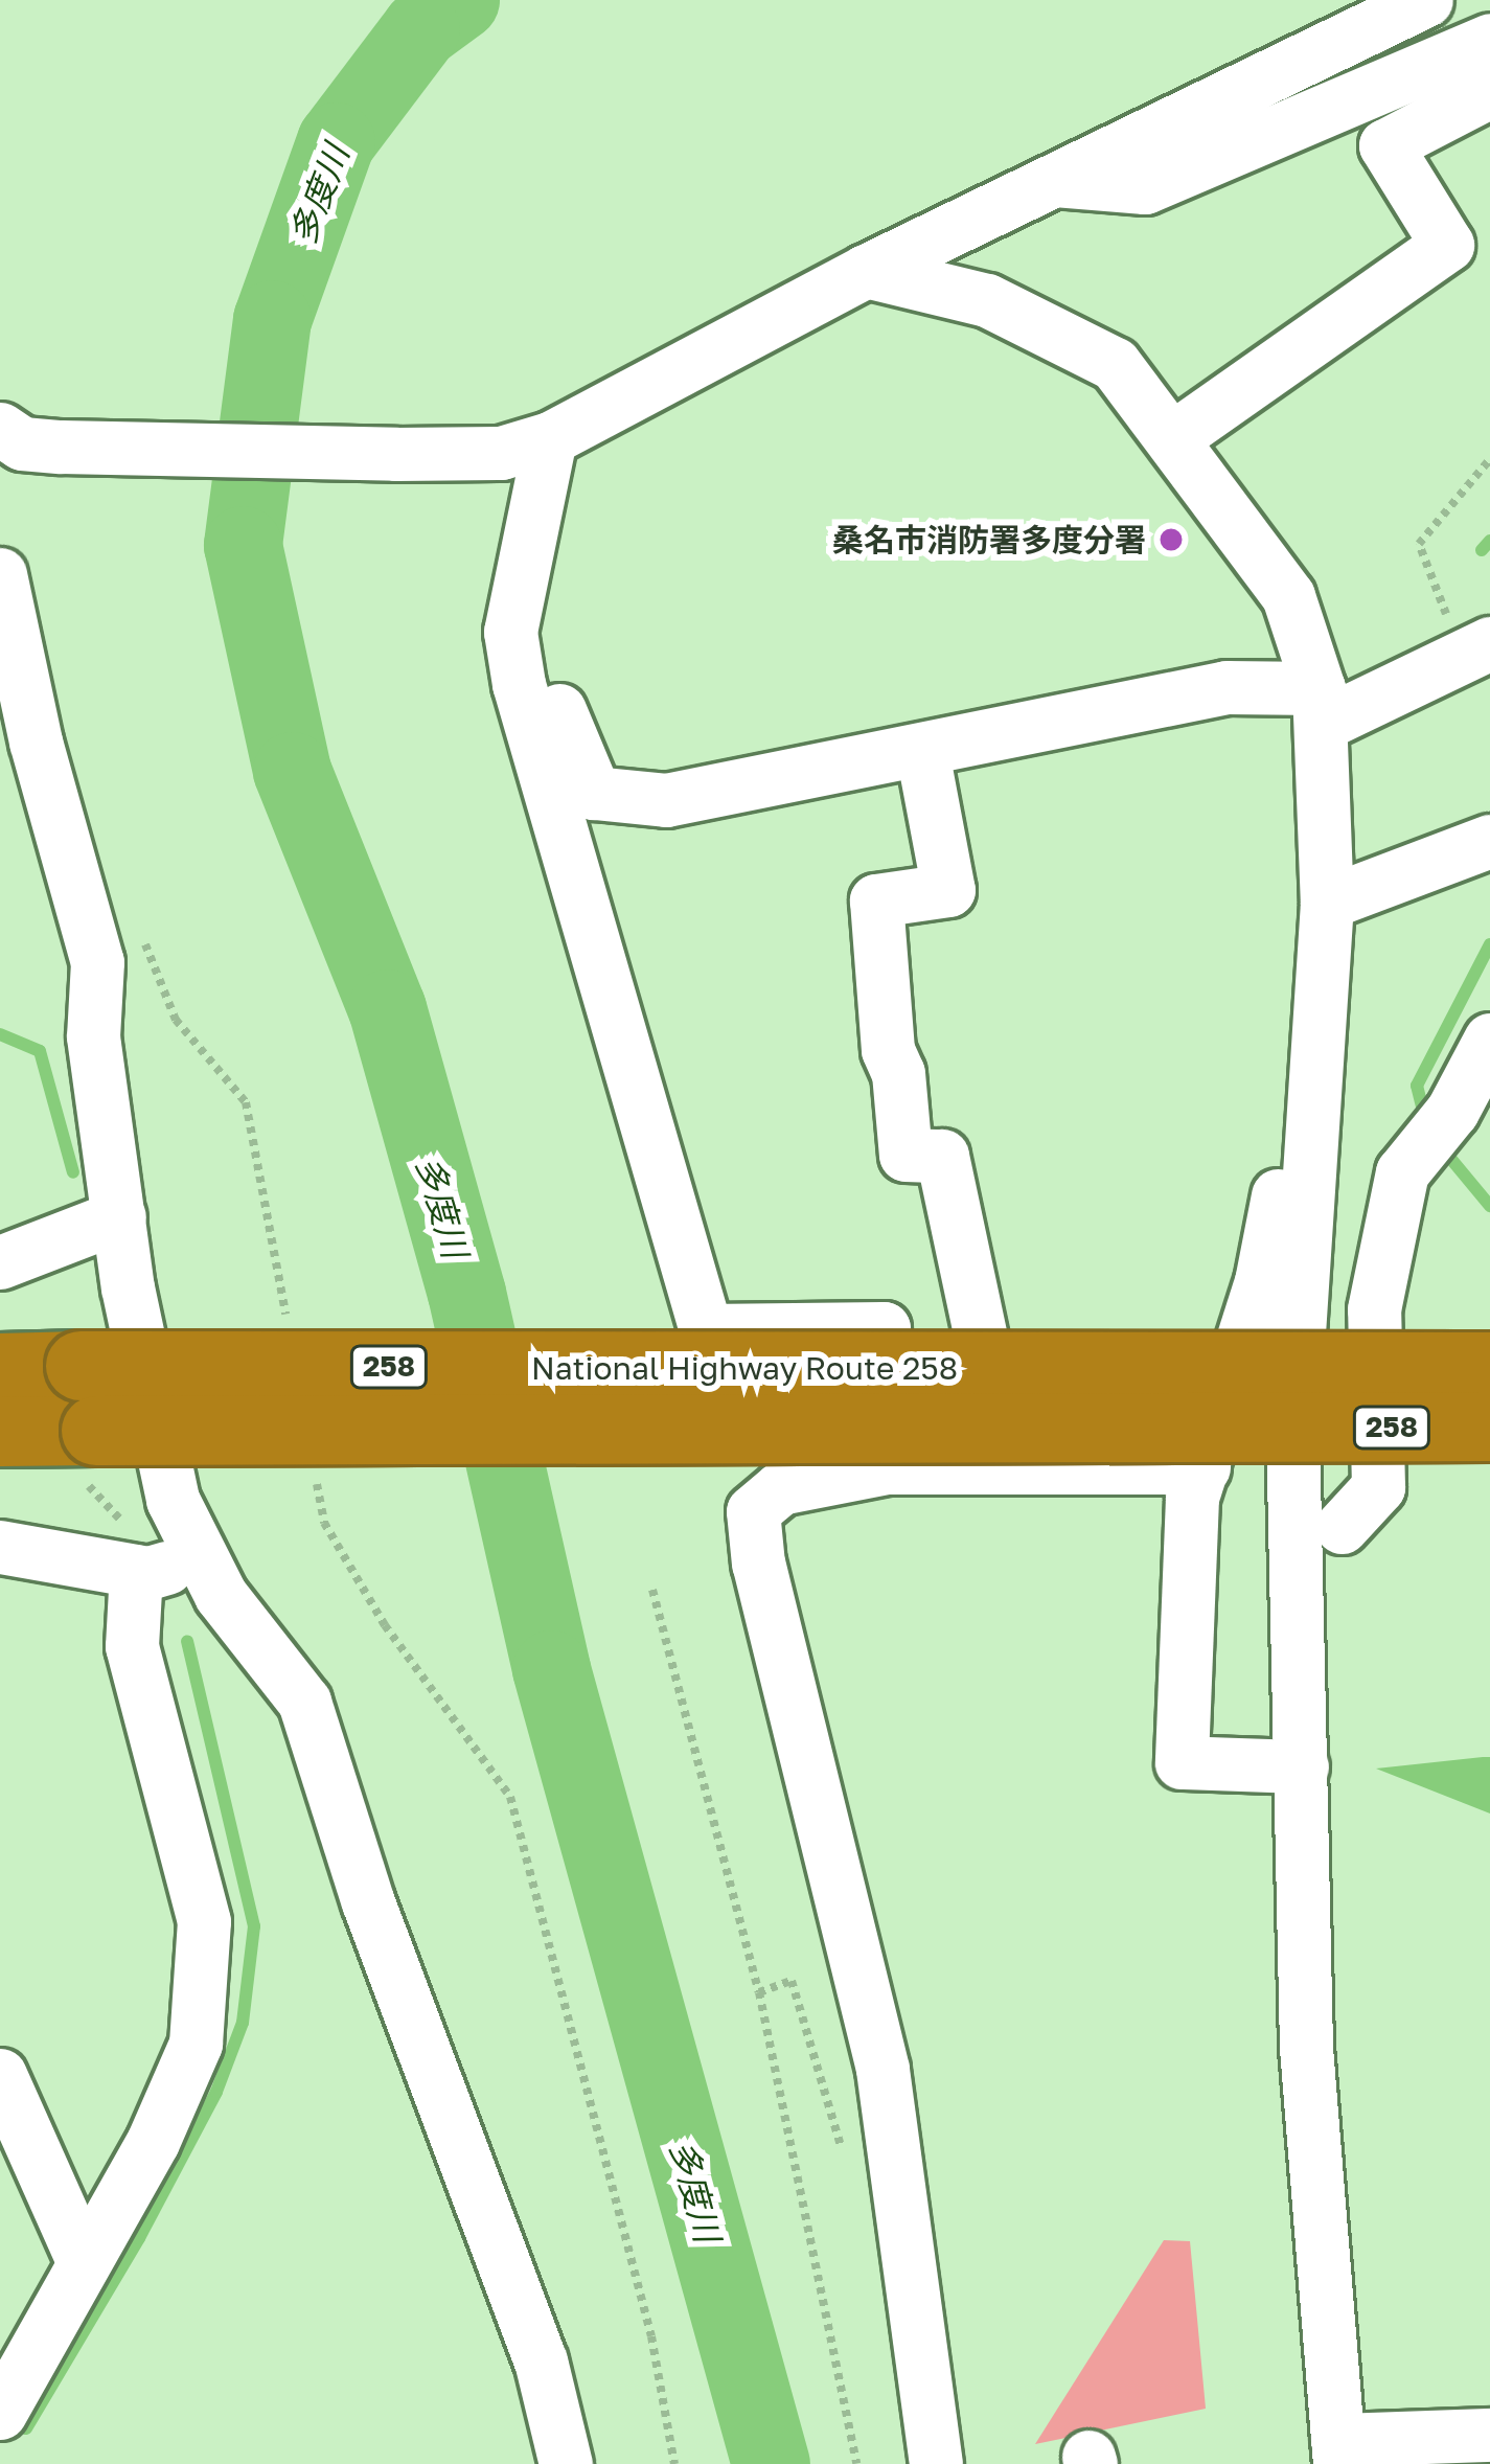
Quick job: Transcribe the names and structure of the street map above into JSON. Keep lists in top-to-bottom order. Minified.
{"streets":{"highway":["258","National Highway Route 258"]},"water":["多度川"],"places":["桑名市消防署多度分署"]}
